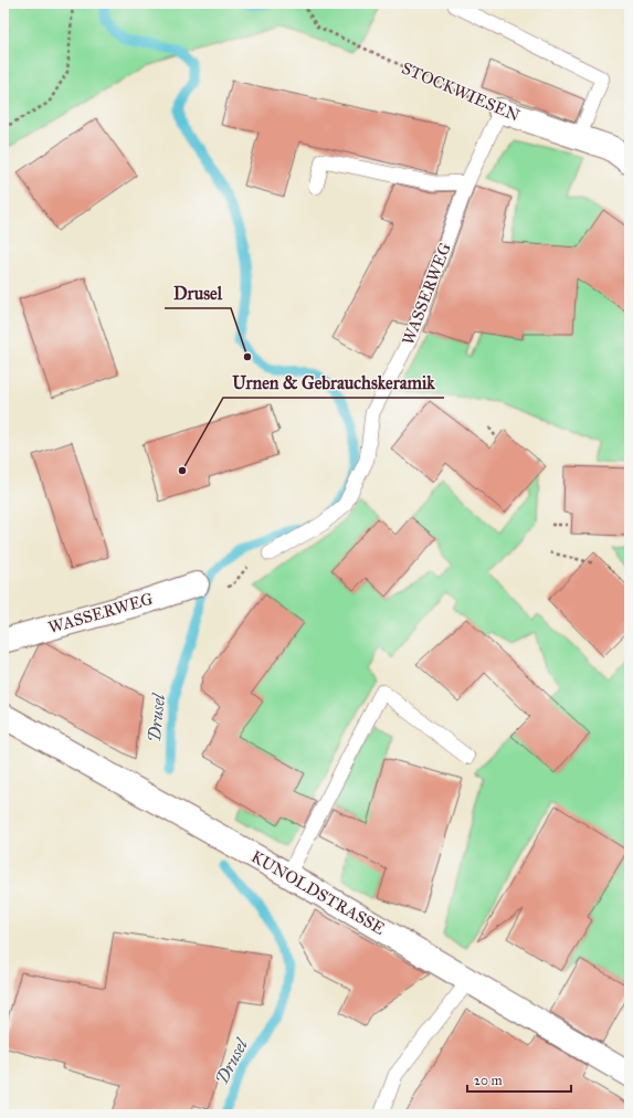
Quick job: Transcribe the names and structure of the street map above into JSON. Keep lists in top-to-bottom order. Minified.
{"streets":{"street":["STOCKWIESEN","WASSERWEG","KUNOLDSTRASSE"]},"crossings":[["STOCKWIESEN","WASSERWEG"]],"water":["Drusel"],"places":["Drusel","Urnen & Gebrauchskeramik"],"scale_bar":"20 m"}
